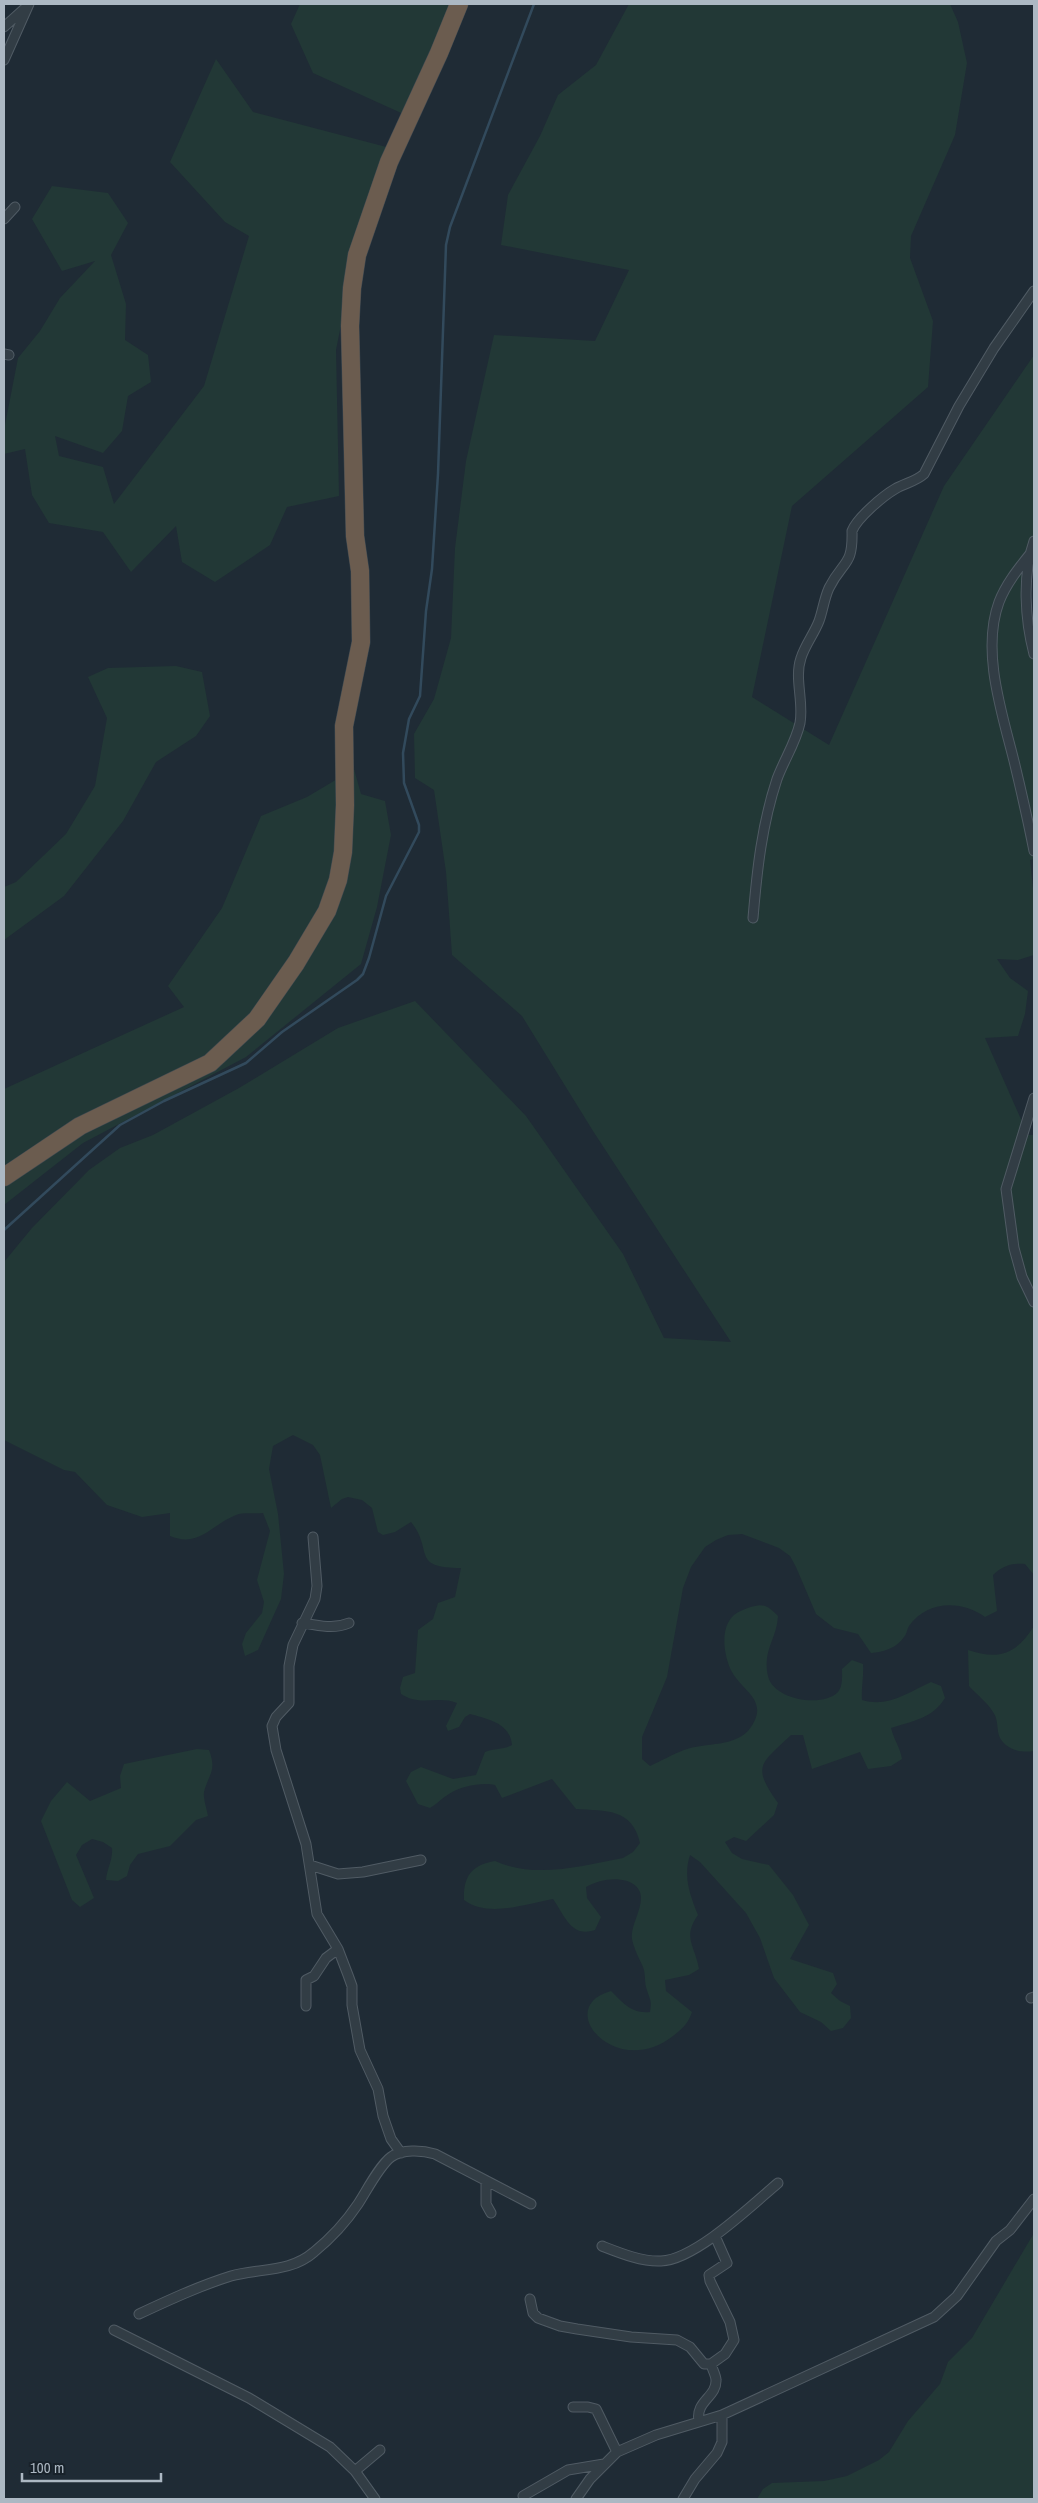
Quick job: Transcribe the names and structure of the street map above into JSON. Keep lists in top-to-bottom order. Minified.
{"scale_bar":"100 m"}
